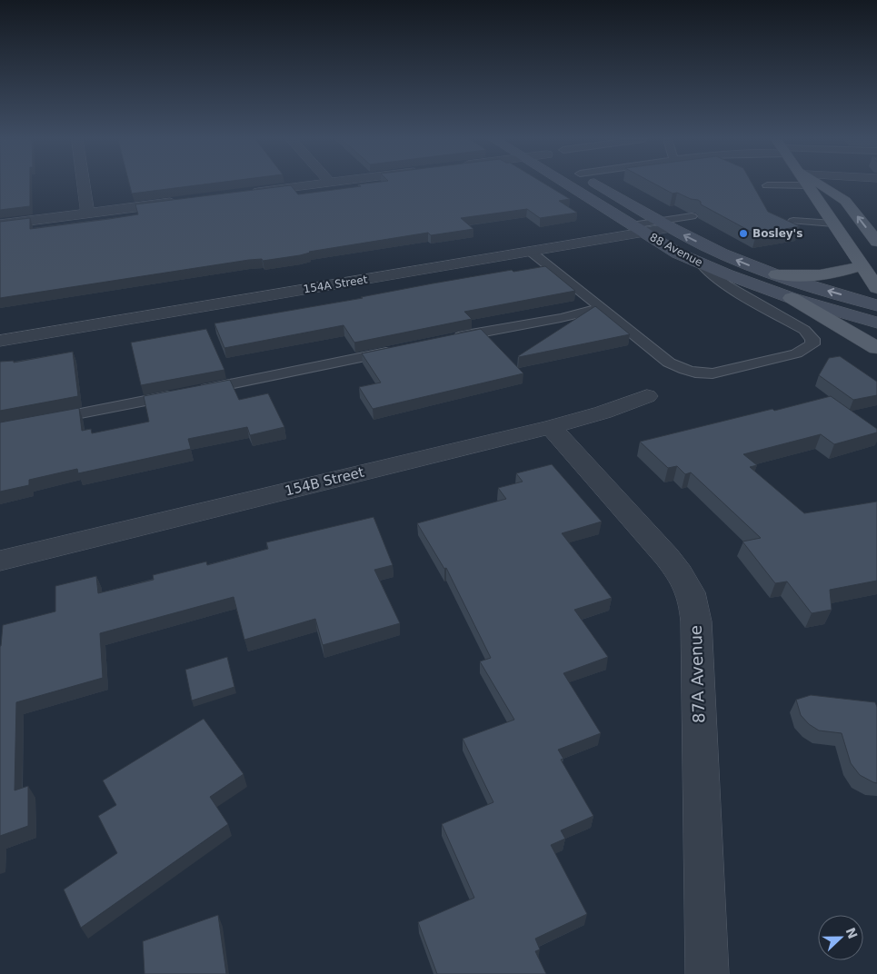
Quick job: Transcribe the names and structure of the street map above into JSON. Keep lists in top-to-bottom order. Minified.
{"streets":{"main road":["88 Avenue"],"street":["154A Street","154B Street","87A Avenue"]},"crossings":[["88 Avenue","154A Street"],["154B Street","87A Avenue"]],"places":["Bosley's"],"north":"right"}
